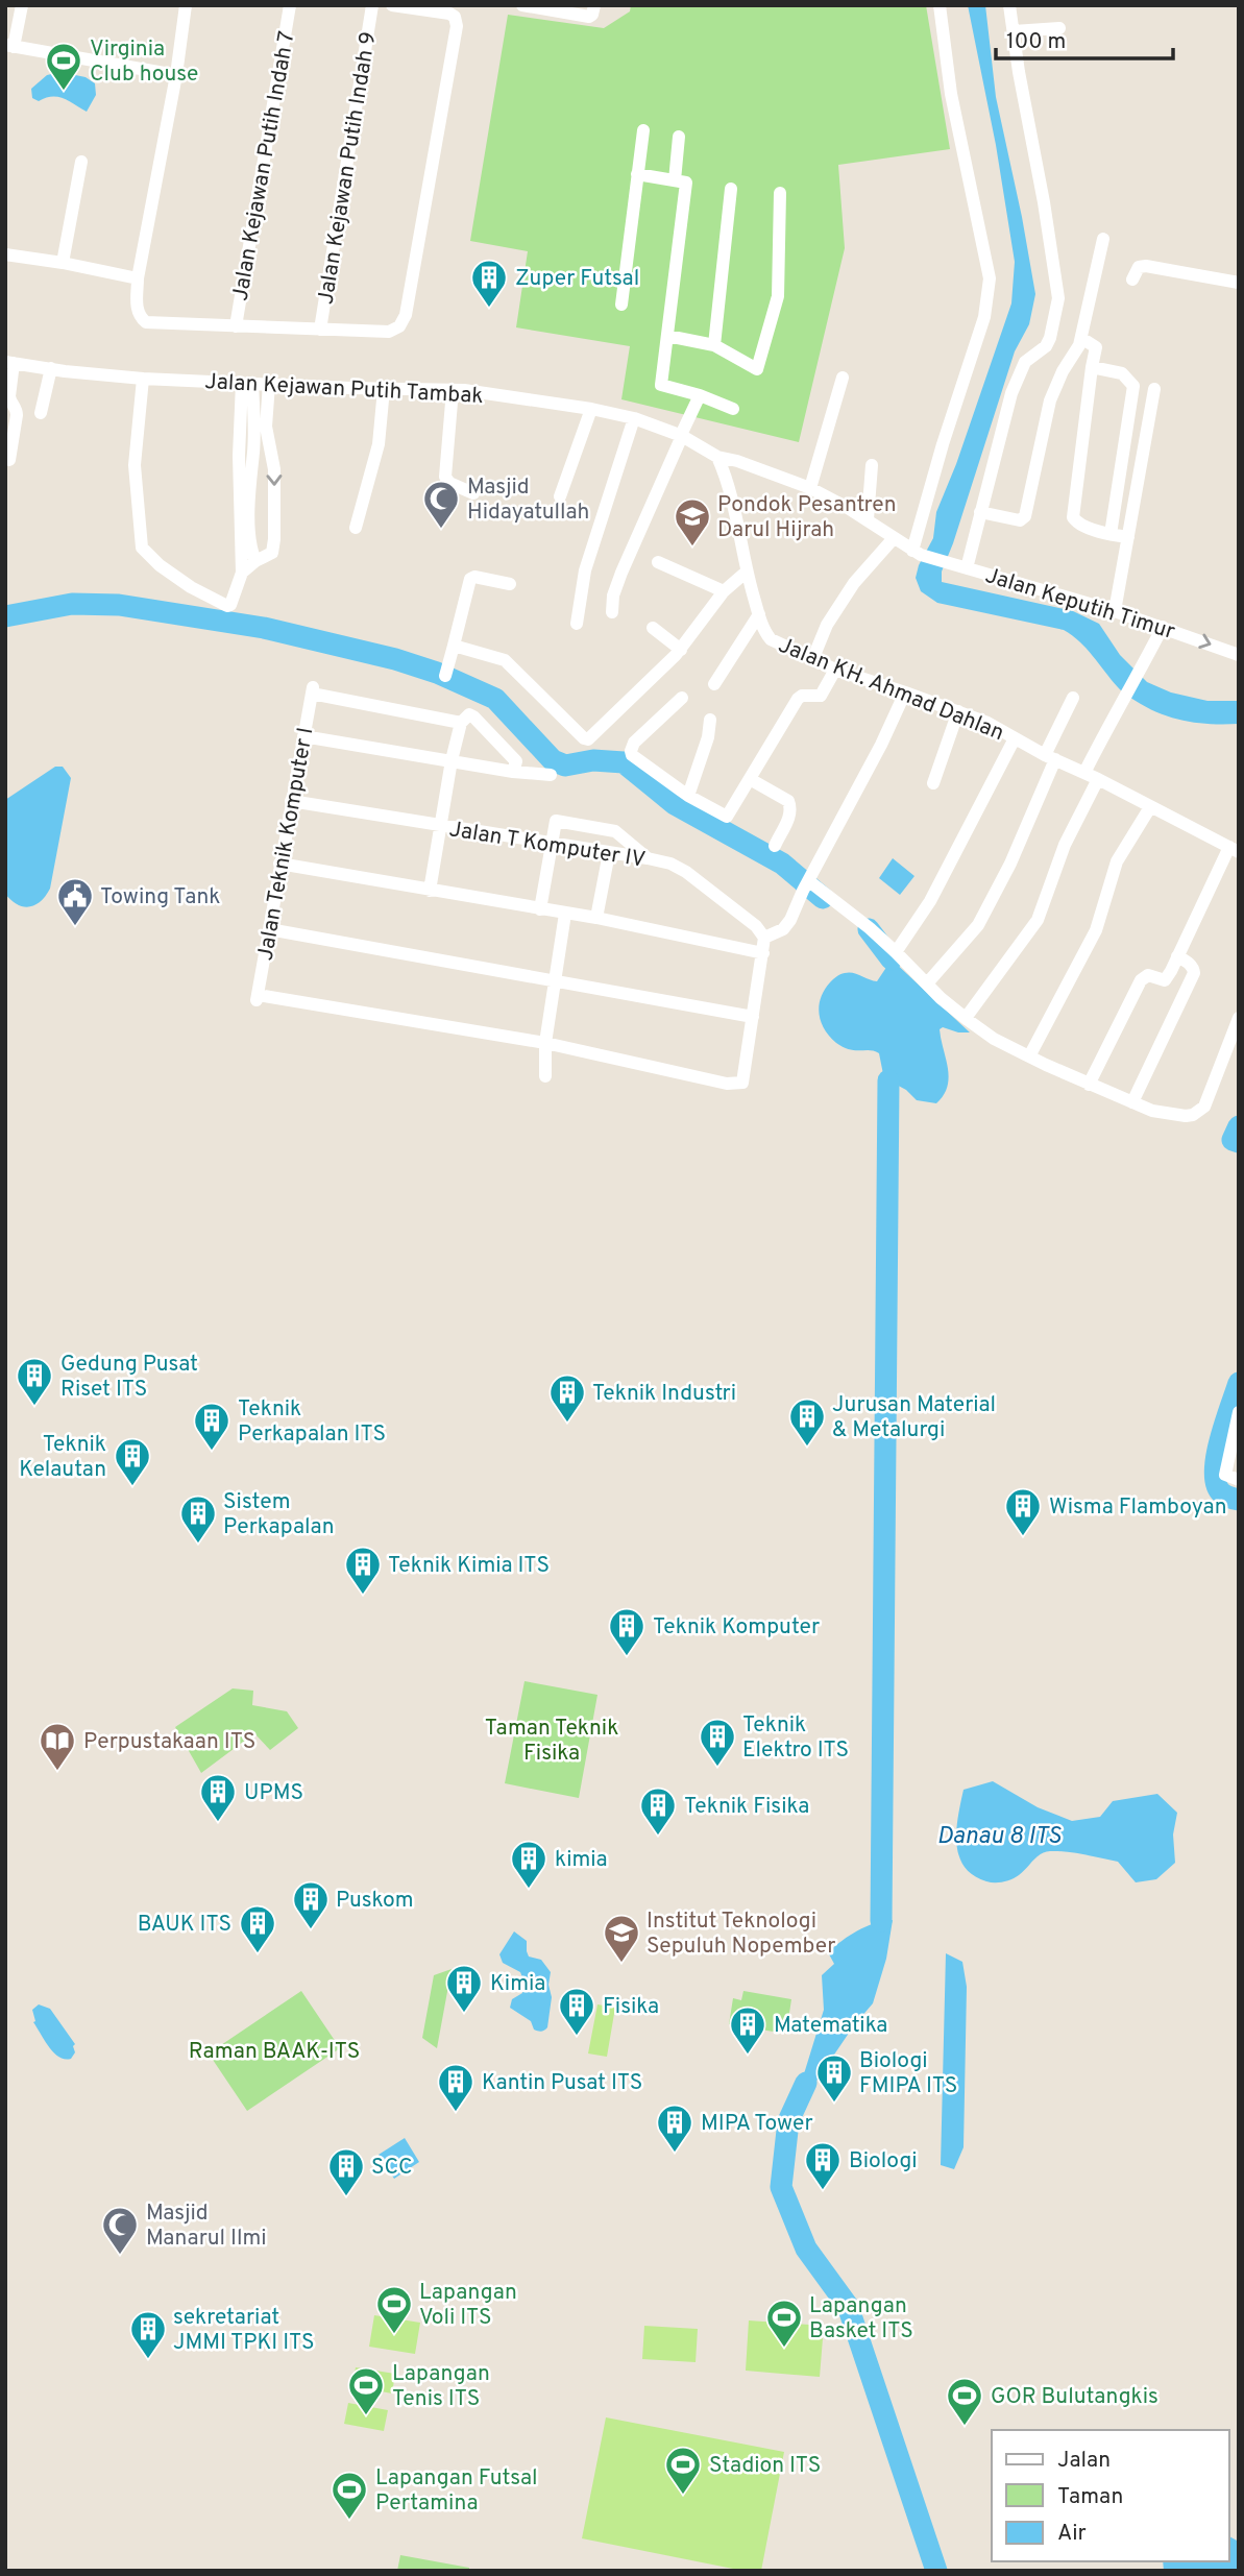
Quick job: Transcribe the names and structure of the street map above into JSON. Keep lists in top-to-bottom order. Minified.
{"streets":{"street":["Jalan Kejawan Putih Indah 7","Jalan Kejawan Putih Indah 9","Jalan Kejawan Putih Tambak","Jalan Keputih Timur","Jalan KH. Ahmad Dahlan","Jalan Teknik Komputer I","Jalan T Komputer IV"]},"crossings":[["Jalan Kejawan Putih Tambak","Jalan Keputih Timur"],["Jalan Kejawan Putih Tambak","Jalan KH. Ahmad Dahlan"],["Jalan Keputih Timur","Jalan KH. Ahmad Dahlan"],["Jalan Teknik Komputer I","Jalan T Komputer IV"]],"water":["Danau 8 ITS"],"parks":["Taman Teknik Fisika","Raman BAAK-ITS"],"places":{"sports":["Virginia Club house","Lapangan Voli ITS","Lapangan Basket ITS","Lapangan Tenis ITS","GOR Bulutangkis","Stadion ITS","Lapangan Futsal Pertamina"],"building":["Zuper Futsal","Gedung Pusat Riset ITS","Teknik Industri","Jurusan Material & Metalurgi","Teknik Perkapalan ITS","Teknik Kelautan","Wisma Flamboyan","Sistem Perkapalan","Teknik Kimia ITS","Teknik Komputer","Teknik Elektro ITS","UPMS","Teknik Fisika","kimia","Puskom","BAUK ITS","Kimia","Fisika","Matematika","Biologi FMIPA ITS","Kantin Pusat ITS","MIPA Tower","Biologi","SCC","sekretariat JMMI TPKI ITS"],"mosque":["Masjid Hidayatullah","Masjid Manarul Ilmi"],"school or university":["Pondok Pesantren Darul Hijrah","Institut Teknologi Sepuluh Nopember"],"public building":["Towing Tank"],"library":["Perpustakaan ITS"]},"legend":["Jalan","Taman","Air"],"scale_bar":"100 m"}
